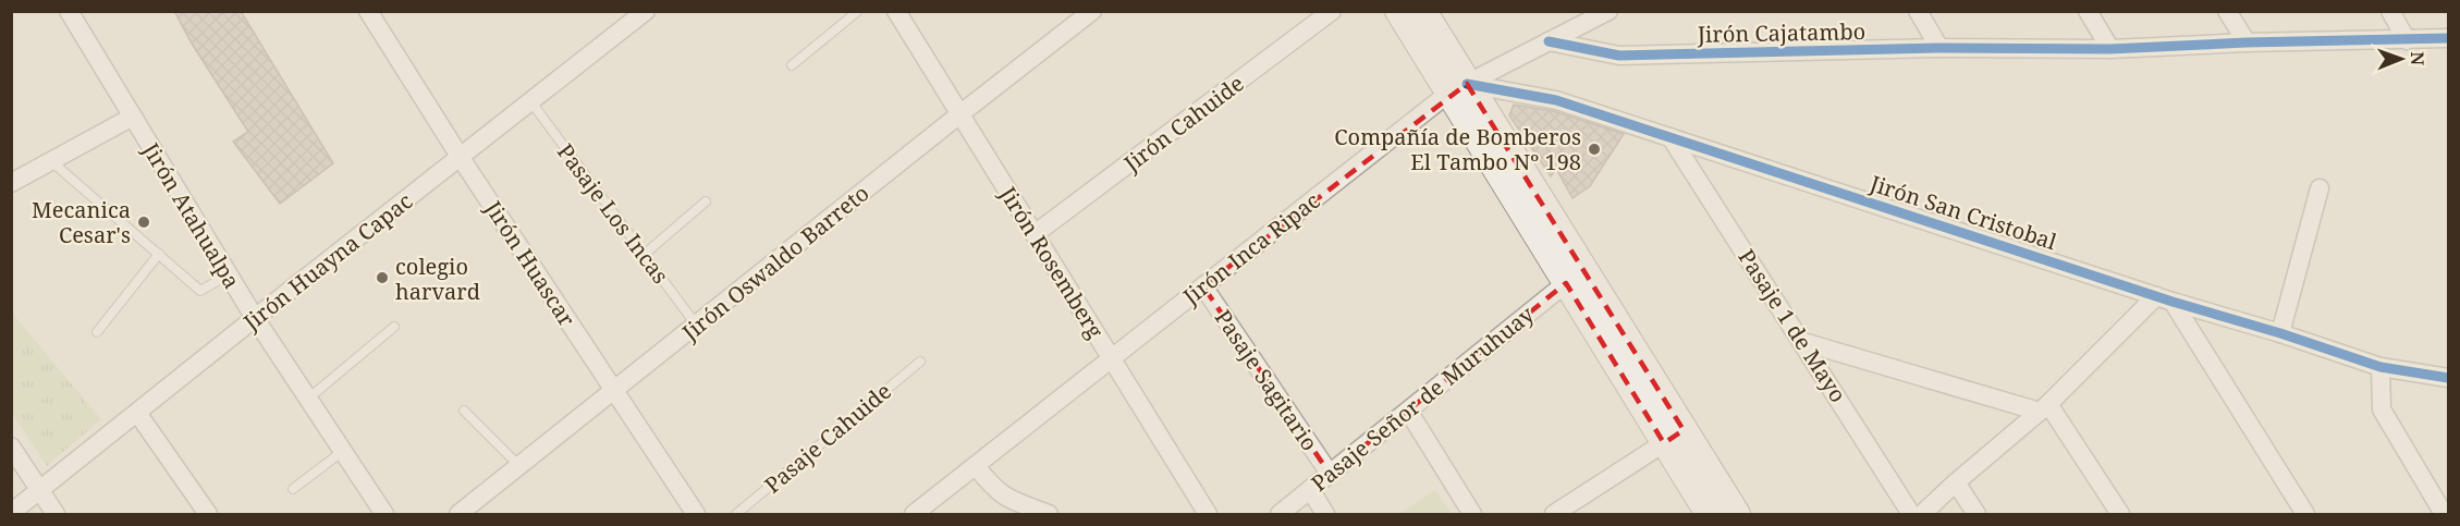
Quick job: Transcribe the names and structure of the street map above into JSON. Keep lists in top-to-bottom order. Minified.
{"streets":{"street":["Jirón Cajatambo","Jirón Cahuide","Jirón San Cristobal","Jirón Atahualpa","Jirón Inca Ripac","Jirón Huayna Capac","Jirón Oswaldo Barreto","Jirón Rosemberg","Jirón Huascar","Pasaje 1 de Mayo","Pasaje Sagitario","Pasaje Señor de Muruhuay"],"lane":["Pasaje Los Incas","Pasaje Cahuide"]},"crossings":[["Jirón Cajatambo","Jirón Inca Ripac"],["Jirón Cahuide","Jirón Rosemberg"],["Jirón San Cristobal","Jirón Inca Ripac"],["Jirón San Cristobal","Pasaje 1 de Mayo"],["Pasaje Los Incas","Jirón Huayna Capac"],["Pasaje Los Incas","Jirón Oswaldo Barreto"],["Jirón Atahualpa","Jirón Huayna Capac"],["Jirón Inca Ripac","Jirón Rosemberg"],["Jirón Inca Ripac","Pasaje Sagitario"],["Jirón Huayna Capac","Jirón Huascar"],["Jirón Oswaldo Barreto","Jirón Rosemberg"],["Jirón Oswaldo Barreto","Jirón Huascar"],["Pasaje Sagitario","Pasaje Señor de Muruhuay"]],"places":["Compañía de Bomberos El Tambo Nº 198","Mecanica Cesar's","colegio harvard"],"north":"right"}
